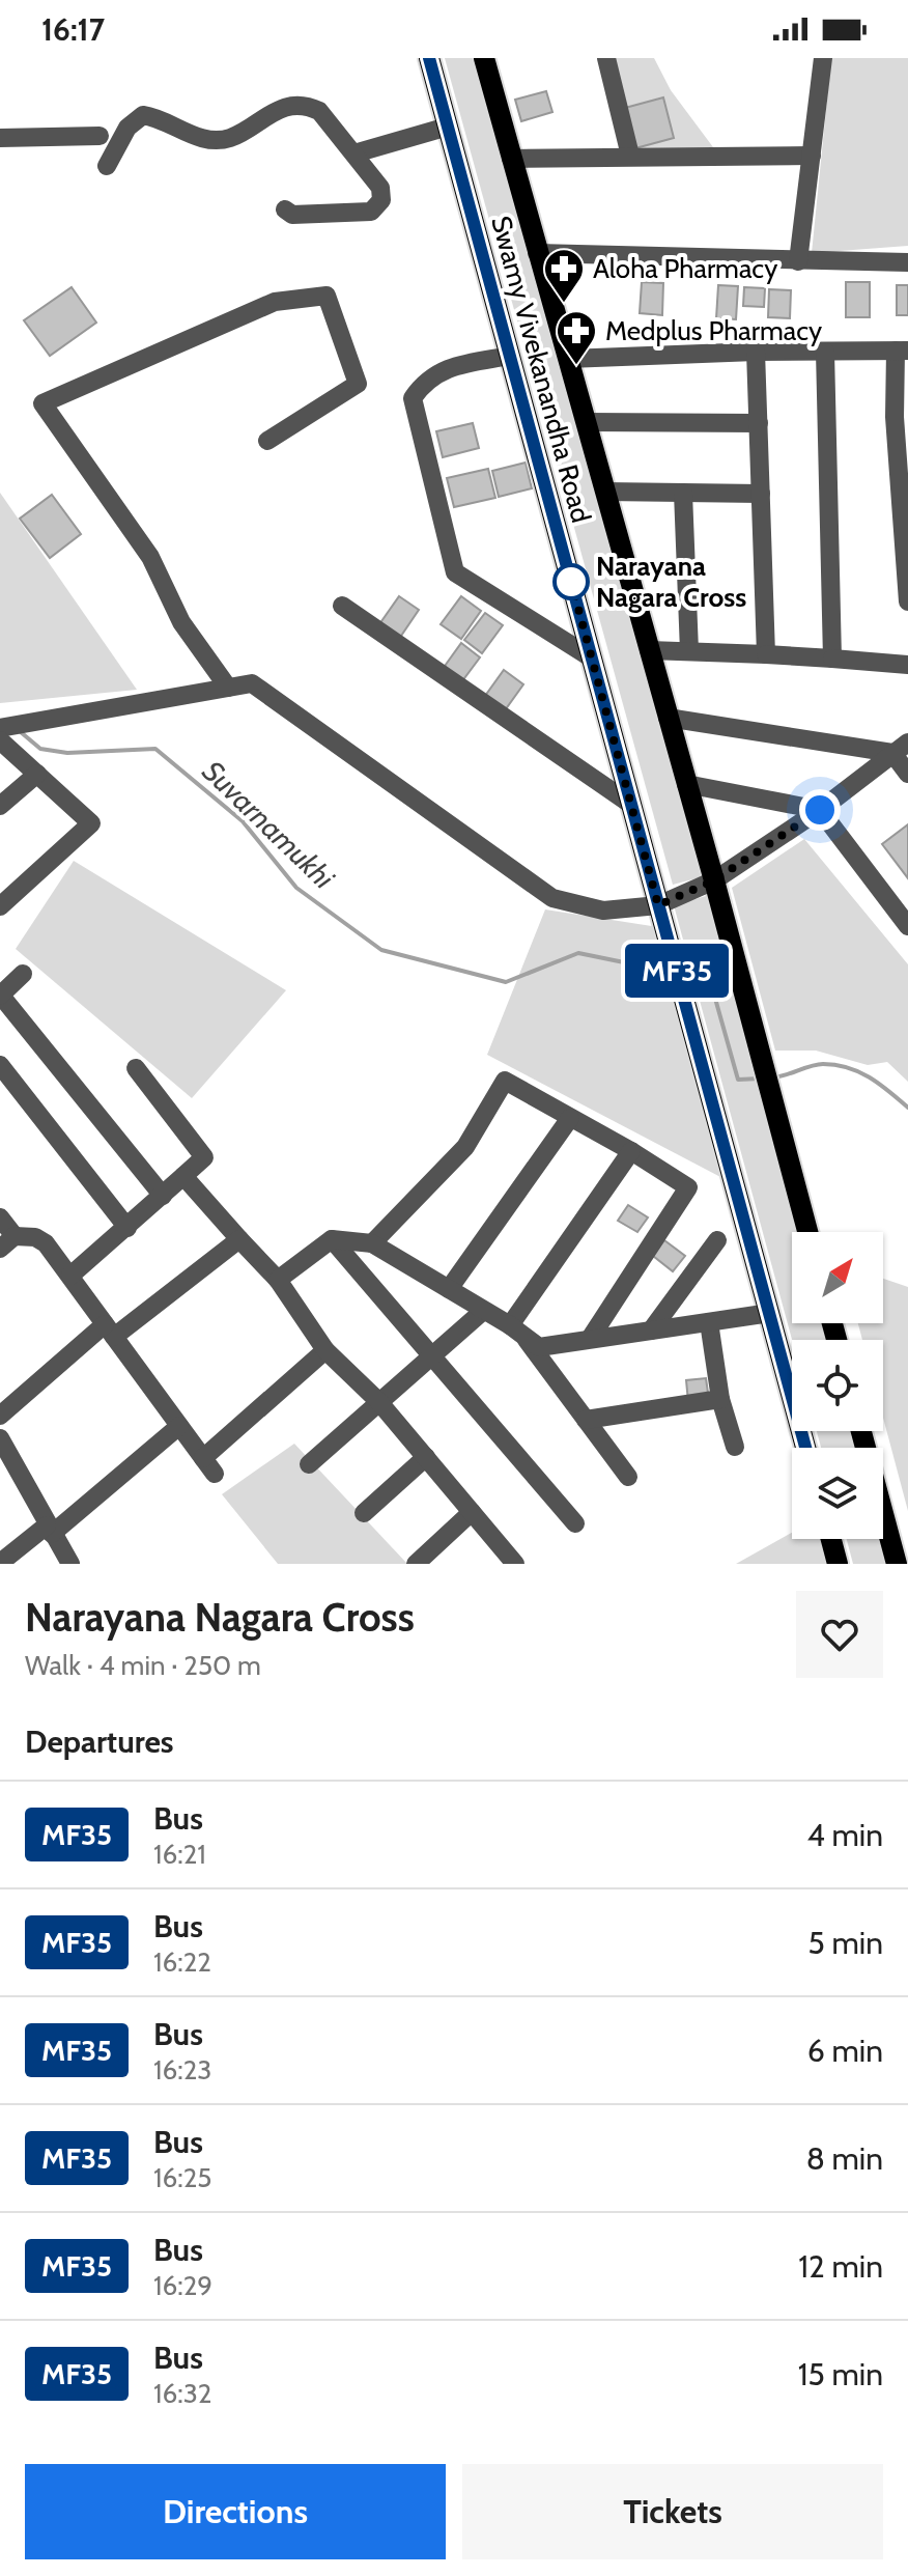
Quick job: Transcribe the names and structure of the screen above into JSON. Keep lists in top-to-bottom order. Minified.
{"streets":{"main road":["Swamy Vivekanandha Road"]},"water":["Suvarnamukhi"],"places":{"pharmacy":["Aloha Pharmacy","Medplus Pharmacy"],"other":["Narayana Nagara Cross"]},"lines":["bus line MF35"],"north":"top right","page":{"status":"16:17","on_map":"MF35","heading":[["Narayana Nagara Cross","Walk · 4 min · 250 m"],"Departures"],"list":[{"mark":"MF35","name":"Bus","note":"16:21","value":"4 min"},{"mark":"MF35","name":"Bus","note":"16:22","value":"5 min"},{"mark":"MF35","name":"Bus","note":"16:23","value":"6 min"},{"mark":"MF35","name":"Bus","note":"16:25","value":"8 min"},{"mark":"MF35","name":"Bus","note":"16:29","value":"12 min"},{"mark":"MF35","name":"Bus","note":"16:32","value":"15 min"}],"buttons":["Directions","Tickets"]}}
